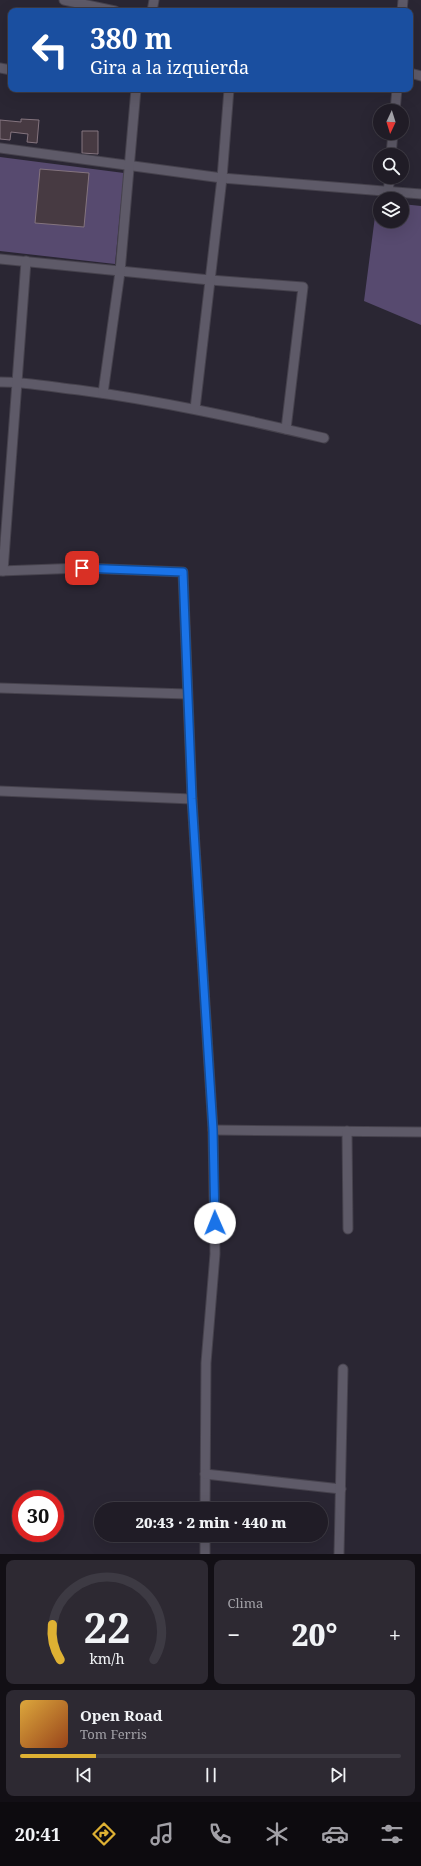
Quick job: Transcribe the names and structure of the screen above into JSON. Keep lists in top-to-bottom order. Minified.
{"north":"bottom","page":{"turn":["380 m","Gira a la izquierda"],"limit":"30","trip":"20:43 · 2 min · 440 m","tile":"Clima","heat":["−","20°","+"],"song":["Open Road","Tom Ferris"],"tabs":"20:41","gauge":["22","km/h"]}}
